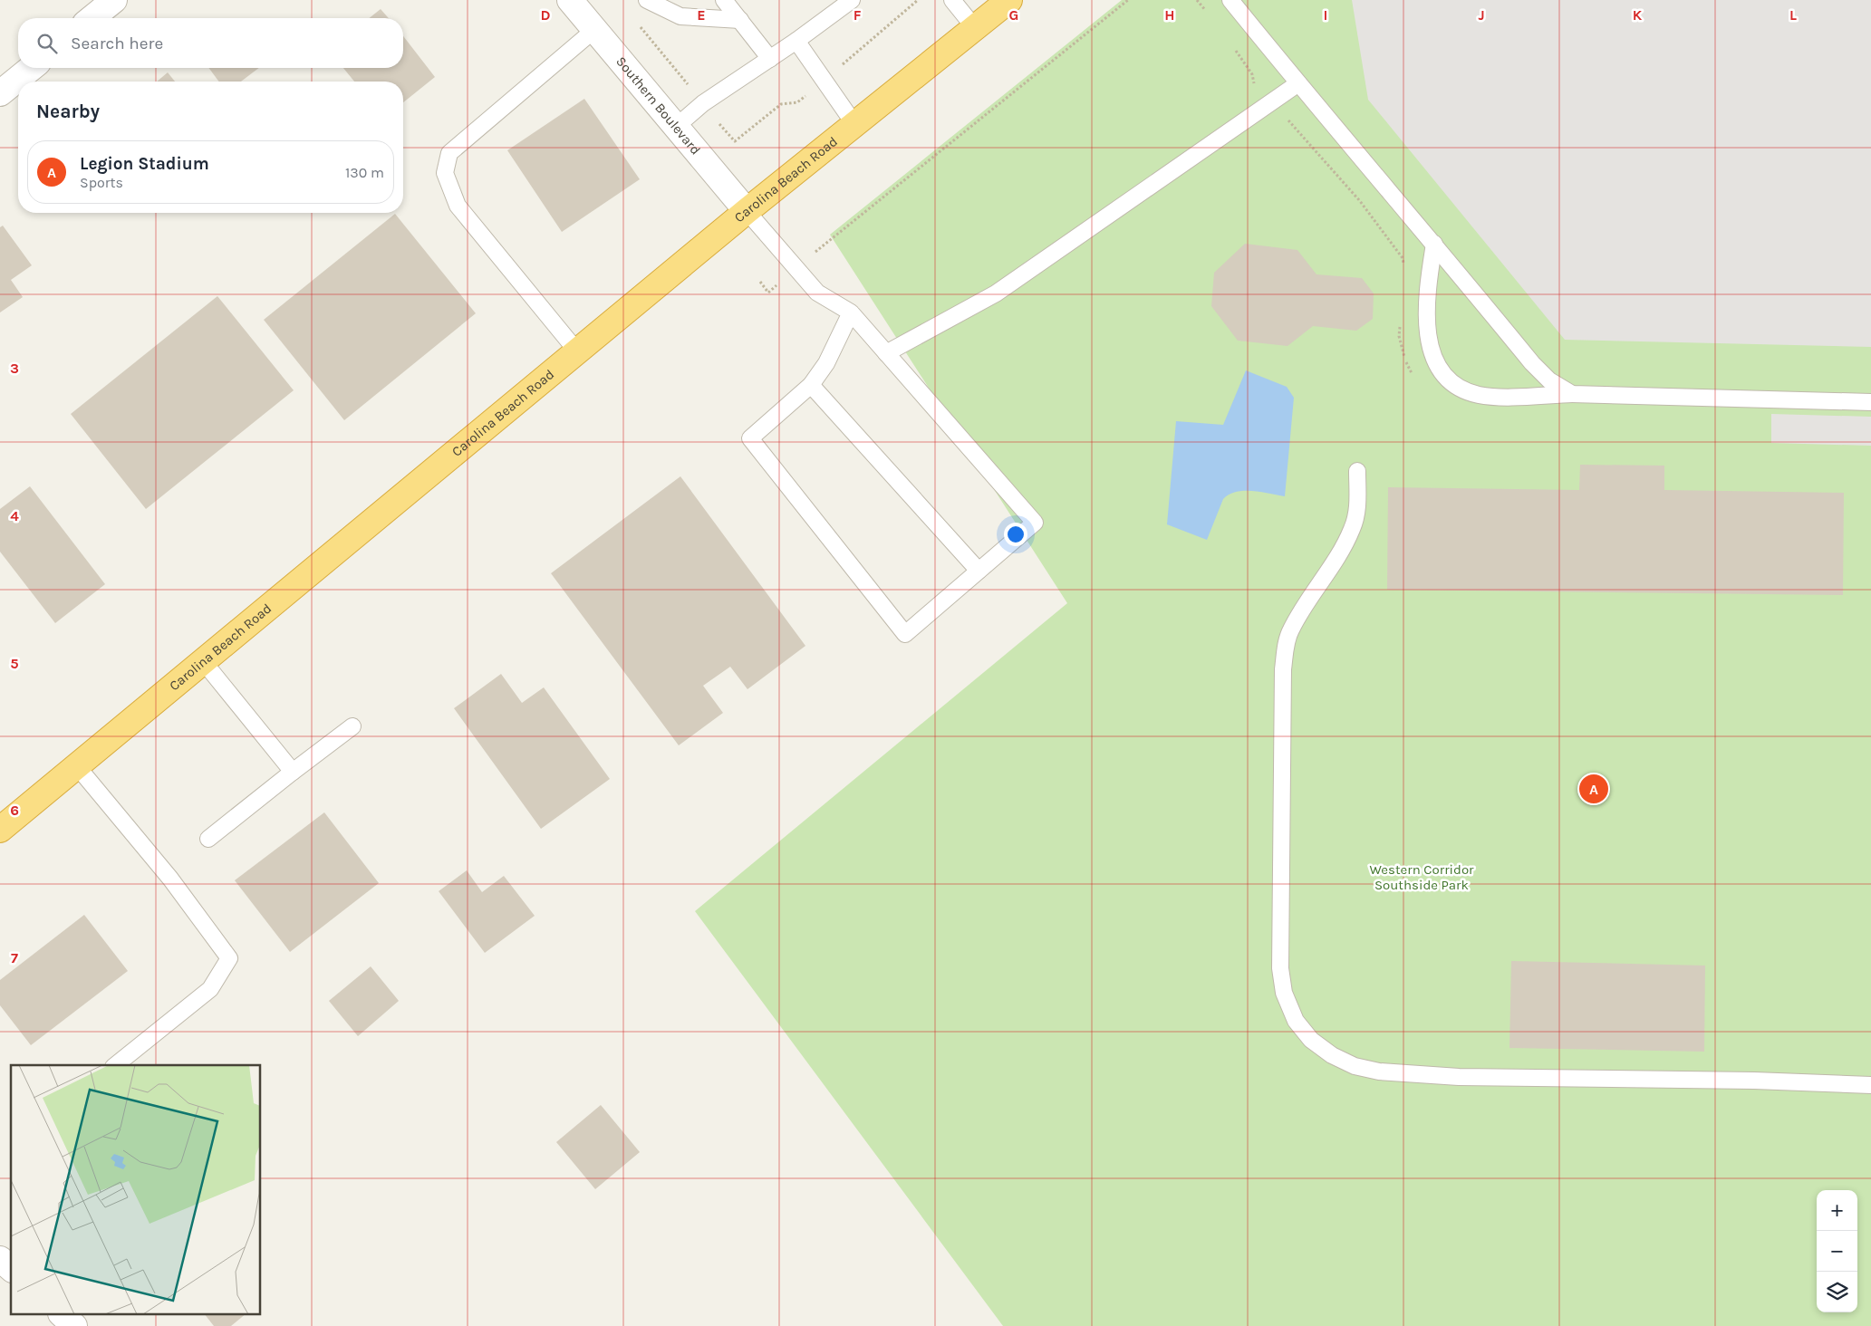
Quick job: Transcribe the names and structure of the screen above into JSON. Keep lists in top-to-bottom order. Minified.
{"streets":{"highway":["Carolina Beach Road"],"street":["Southern Boulevard"]},"crossings":[["Southern Boulevard","Carolina Beach Road"]],"parks":["Western Corridor Southside Park"],"page":{"search":"Search here","heading":"Nearby","list":[{"mark":"A","name":"Legion Stadium","note":"Sports","value":"130 m"}],"pins":"A","map_buttons":["+","−"]},"grid":{"columns":["D","E","F","G","H","I","J","K","L"],"rows":["3","4","5","6","7"]}}
